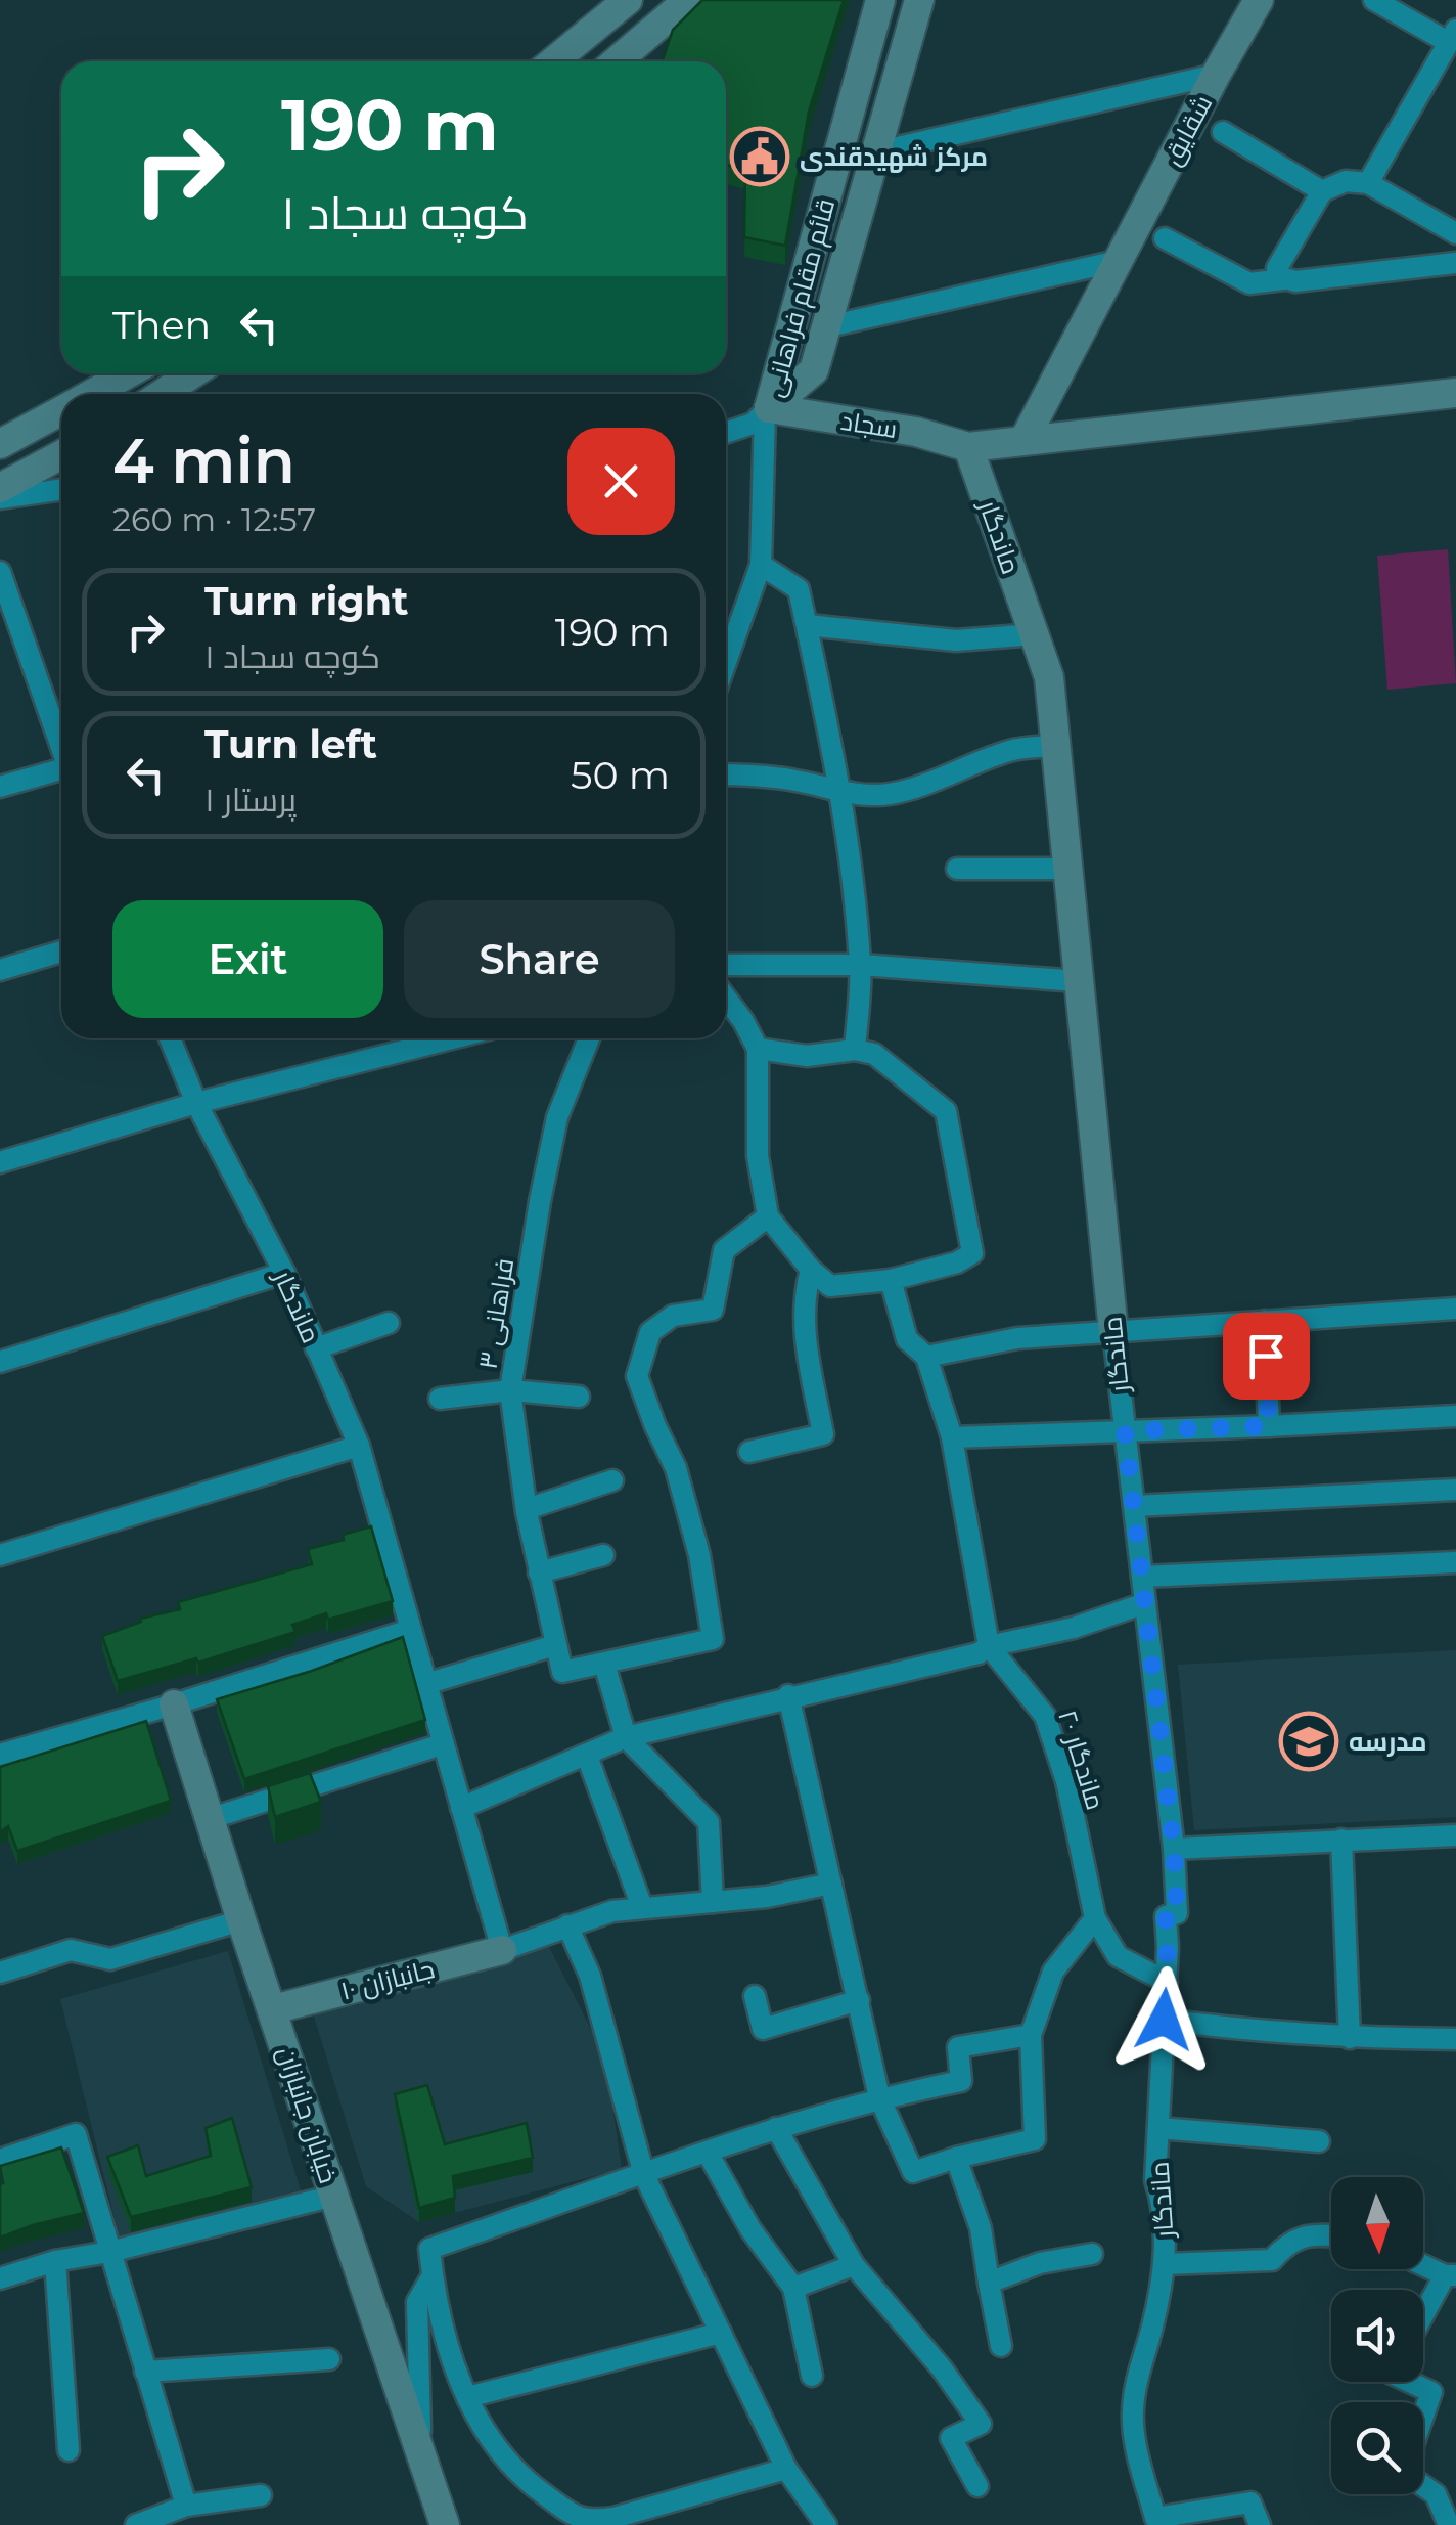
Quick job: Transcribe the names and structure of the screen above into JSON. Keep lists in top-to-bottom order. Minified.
{"streets":{"street":["شقایق","قائم مقام فراهانی","سجاد","ماندگار","فراهانی ۳","ماندگار ۲۰","جانبازان ۱۰","خیابان جانبازان"]},"crossings":[["قائم مقام فراهانی","سجاد"],["سجاد","ماندگار"],["ماندگار","ماندگار ۲۰"],["ماندگار","جانبازان ۱۰"],["جانبازان ۱۰","خیابان جانبازان"]],"places":{"public building":["مرکز شهیدقندی"],"school or university":["مدرسه"]},"north":"bottom","page":{"turn":["190 m","کوچه سجاد ۱"],"then":"Then","heading":["4 min","260 m · 12:57"],"list":[{"name":"Turn right","note":"کوچه سجاد ۱","value":"190 m"},{"name":"Turn left","note":"پرستار ۱","value":"50 m"}],"buttons":["Exit","Share"]}}
